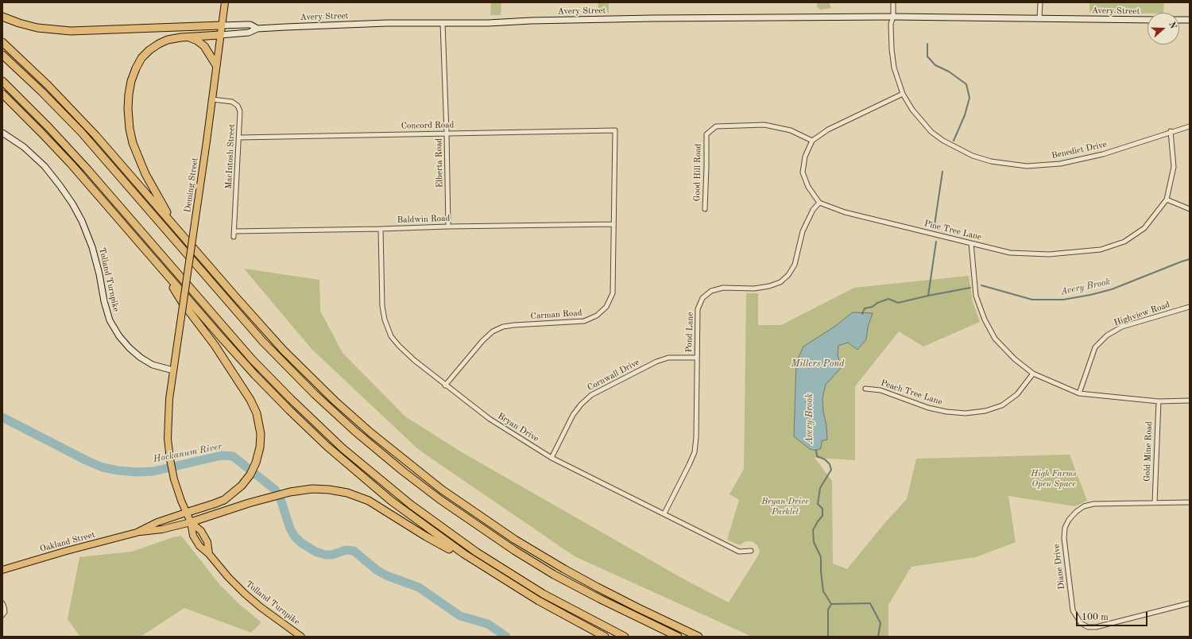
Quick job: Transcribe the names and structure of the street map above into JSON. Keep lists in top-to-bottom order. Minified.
{"streets":{"main road":["Avery Street","Deming Street","Tolland Turnpike","Oakland Street"],"street":["Concord Road","Benedict Drive","MacIntosh Street","Elberta Road","Good Hill Road","Baldwin Road","Pine Tree Lane","Highview Road","Carman Road","Pond Lane","Cornwall Drive","Peach Tree Lane","Bryan Drive","Gold Mine Road","Diane Drive"]},"crossings":[["Avery Street","Benedict Drive"],["Avery Street","Elberta Road"],["Avery Street","Deming Street"],["Concord Road","MacIntosh Street"],["Concord Road","Elberta Road"],["Concord Road","Carman Road"],["Benedict Drive","Pine Tree Lane"],["MacIntosh Street","Deming Street"],["MacIntosh Street","Baldwin Road"],["Elberta Road","Baldwin Road"],["Deming Street","Tolland Turnpike"],["Baldwin Road","Carman Road"],["Baldwin Road","Bryan Drive"],["Pine Tree Lane","Pond Lane"],["Tolland Turnpike","Oakland Street"],["Carman Road","Bryan Drive"],["Pond Lane","Cornwall Drive"],["Pond Lane","Bryan Drive"],["Cornwall Drive","Bryan Drive"],["Gold Mine Road","Diane Drive"]],"water":["Avery Brook","Millers Pond","Hockanum River"],"parks":["High Farms Open Space","Bryan Drive Parklet"],"scale_bar":"100 m","north":"right"}
